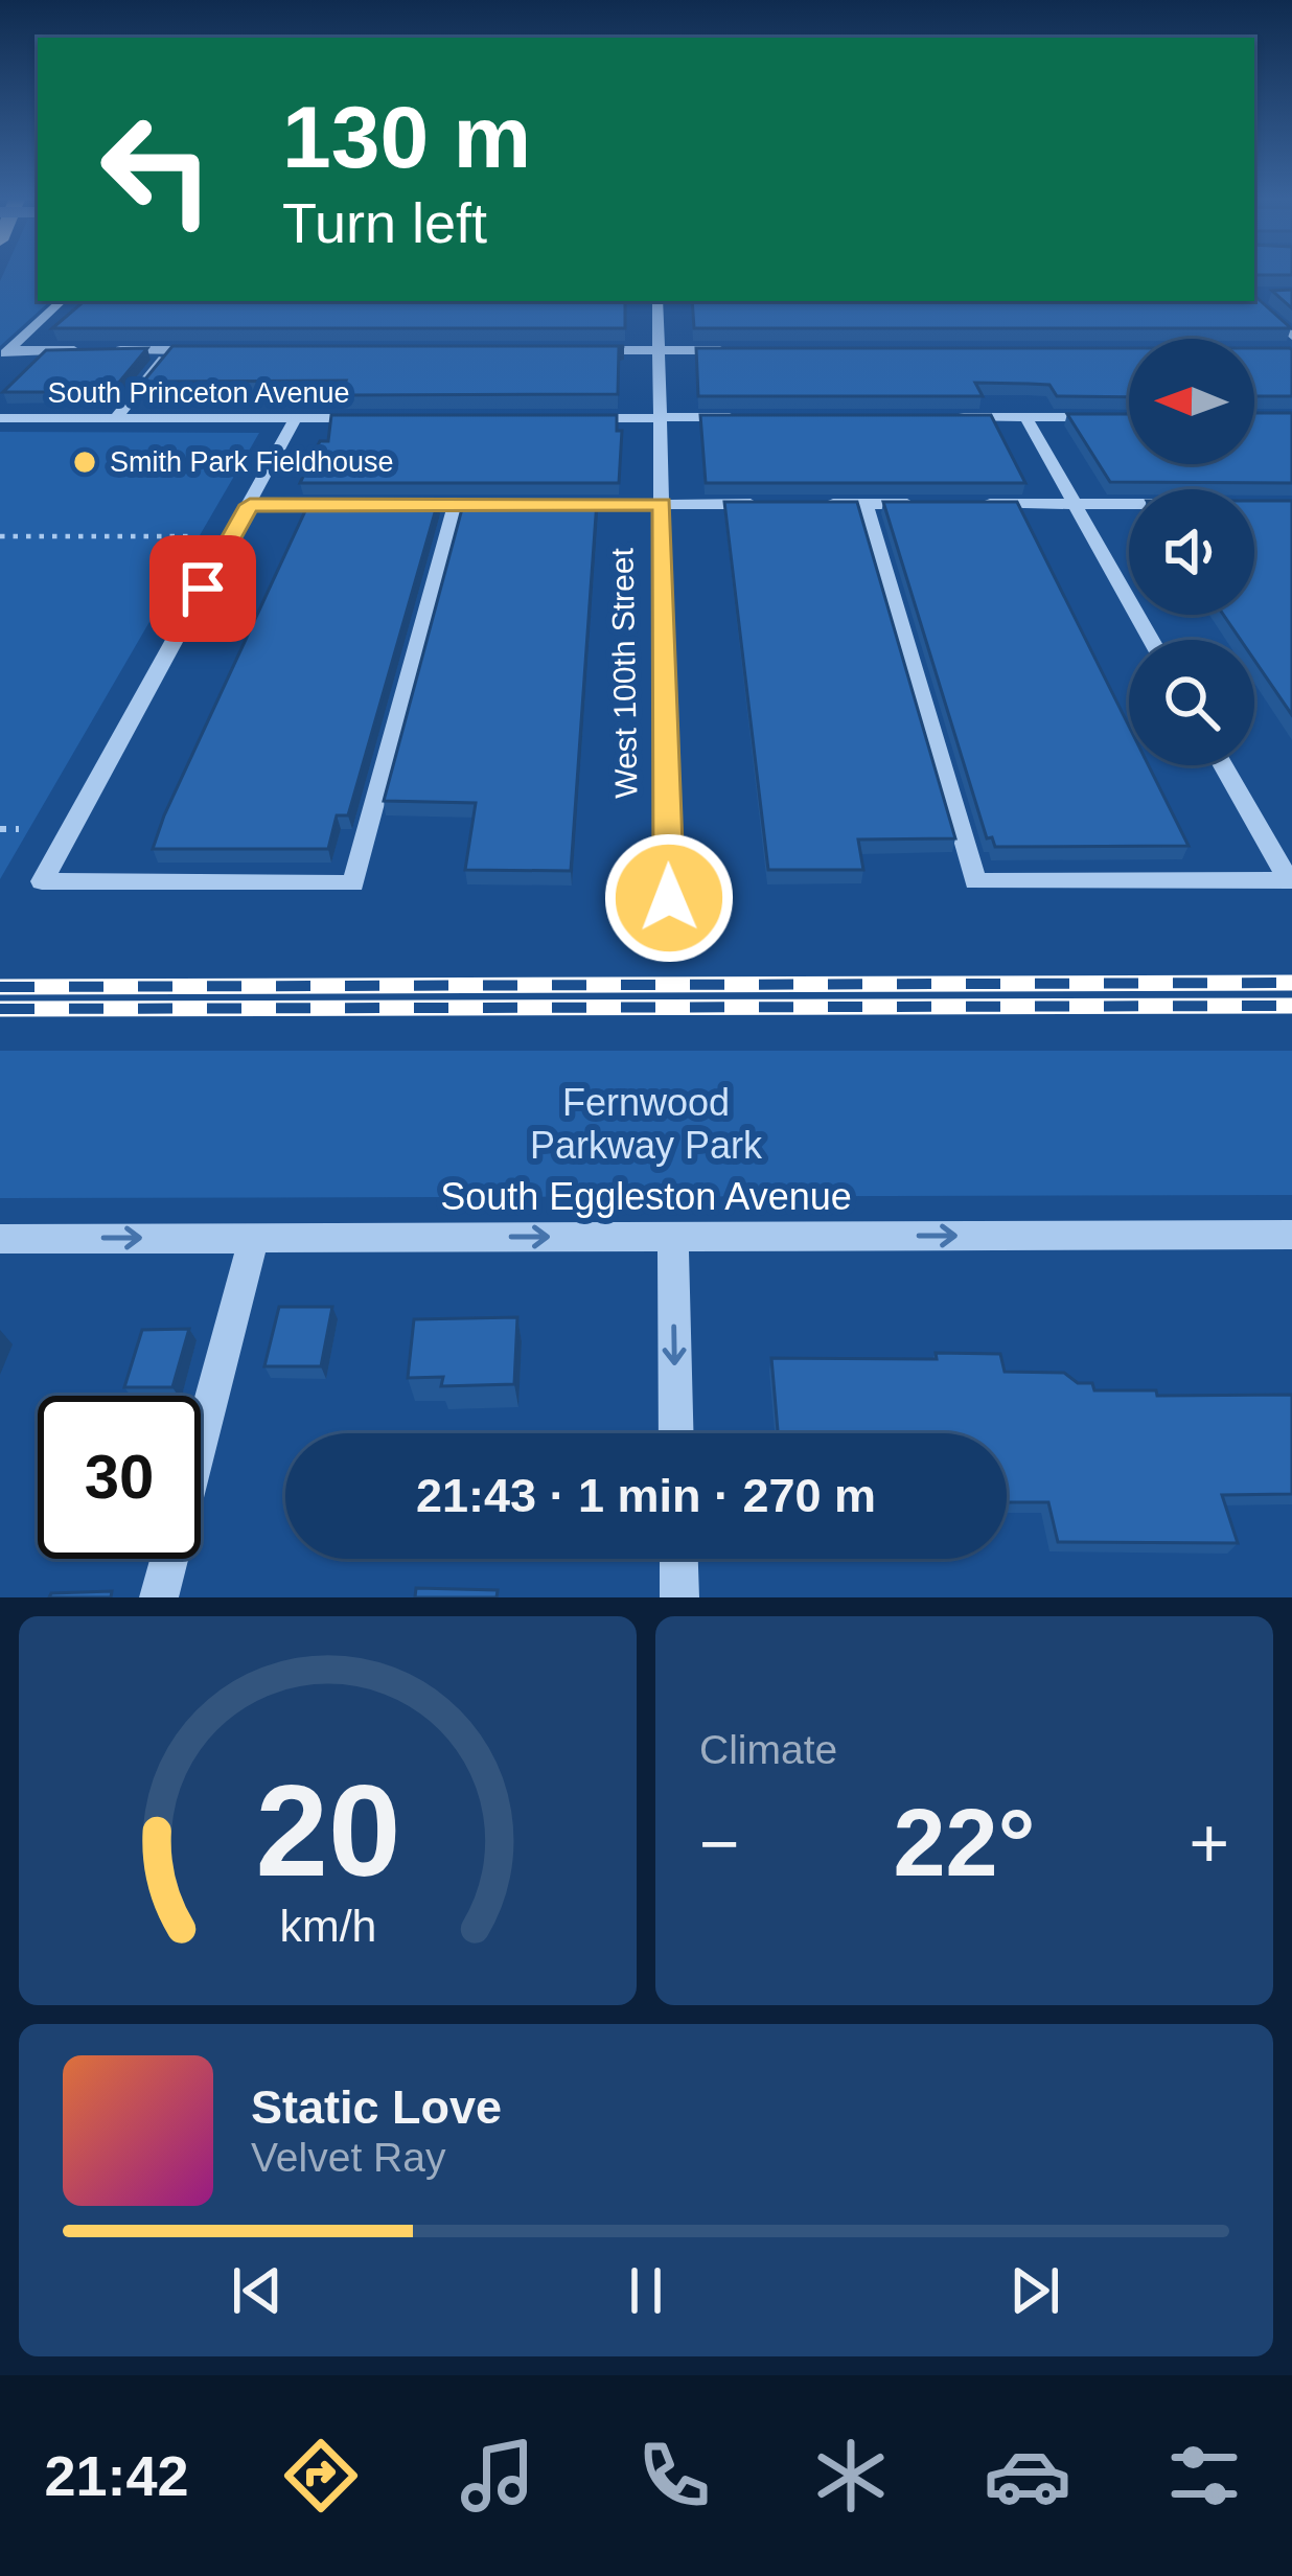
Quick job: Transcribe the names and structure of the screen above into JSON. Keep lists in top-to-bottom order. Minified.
{"streets":{"street":["South Princeton Avenue","West 100th Street","South Eggleston Avenue"]},"one_way":["South Eggleston Avenue"],"parks":["Fernwood Parkway Park"],"places":["Smith Park Fieldhouse"],"north":"left","page":{"turn":["130 m","Turn left"],"limit":"30","trip":"21:43 · 1 min · 270 m","tile":"Climate","heat":["−","22°","+"],"song":["Static Love","Velvet Ray"],"tabs":"21:42","gauge":["20","km/h"]}}
